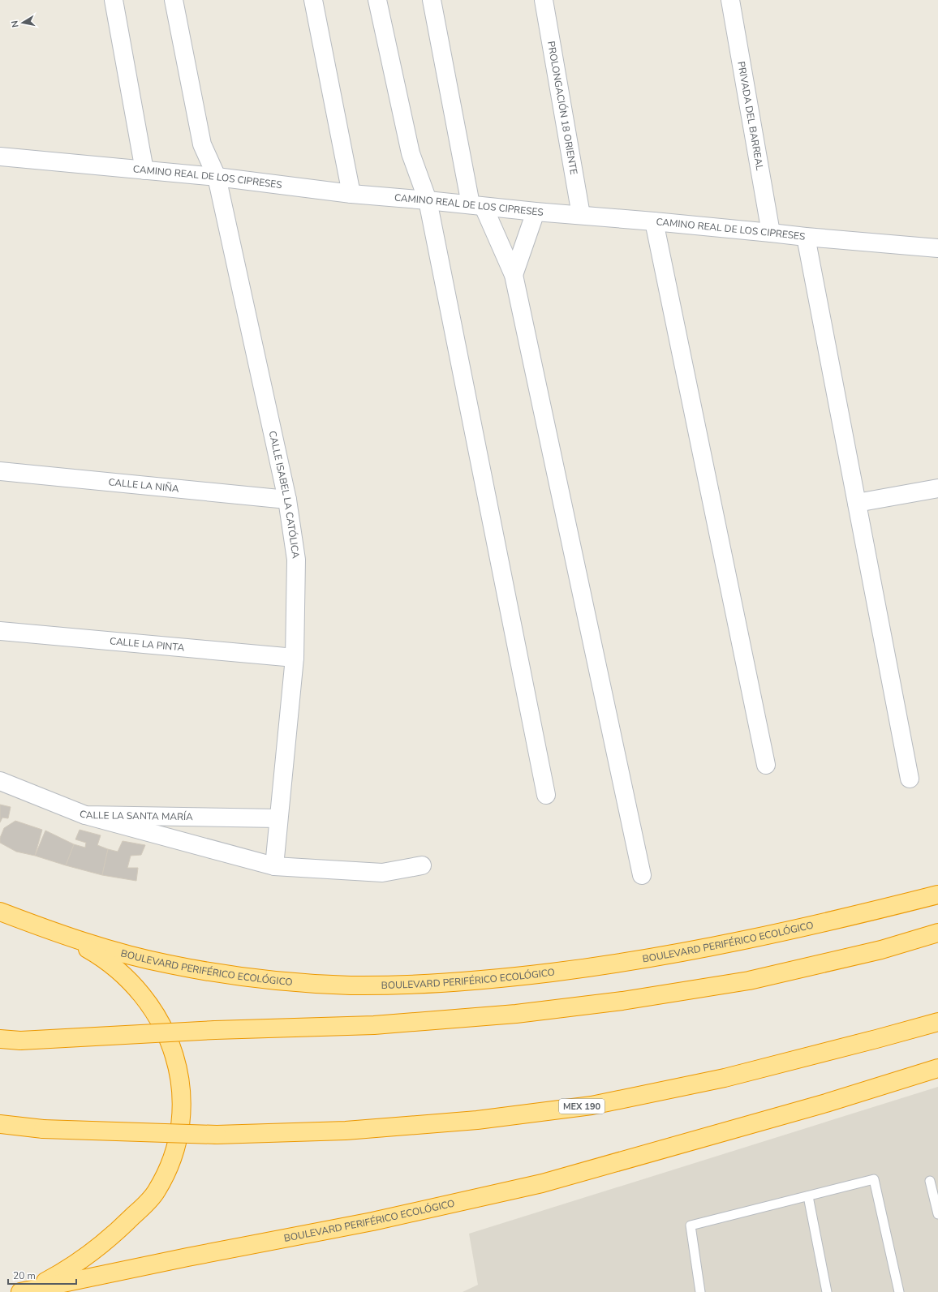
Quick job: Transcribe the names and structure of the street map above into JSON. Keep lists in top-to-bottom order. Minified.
{"streets":{"highway":["BOULEVARD PERIFÉRICO ECOLÓGICO","MEX 190"],"street":["PROLONGACIÓN 18 ORIENTE","PRIVADA DEL BARREAL","CAMINO REAL DE LOS CIPRESES","CALLE LA NIÑA","CALLE ISABEL LA CATÓLICA","CALLE LA PINTA","CALLE LA SANTA MARÍA"]},"crossings":[["PROLONGACIÓN 18 ORIENTE","CAMINO REAL DE LOS CIPRESES"],["PRIVADA DEL BARREAL","CAMINO REAL DE LOS CIPRESES"],["CAMINO REAL DE LOS CIPRESES","CALLE ISABEL LA CATÓLICA"],["CALLE LA NIÑA","CALLE ISABEL LA CATÓLICA"],["CALLE ISABEL LA CATÓLICA","CALLE LA PINTA"],["CALLE ISABEL LA CATÓLICA","CALLE LA SANTA MARÍA"]],"scale_bar":"20 m","north":"left"}
